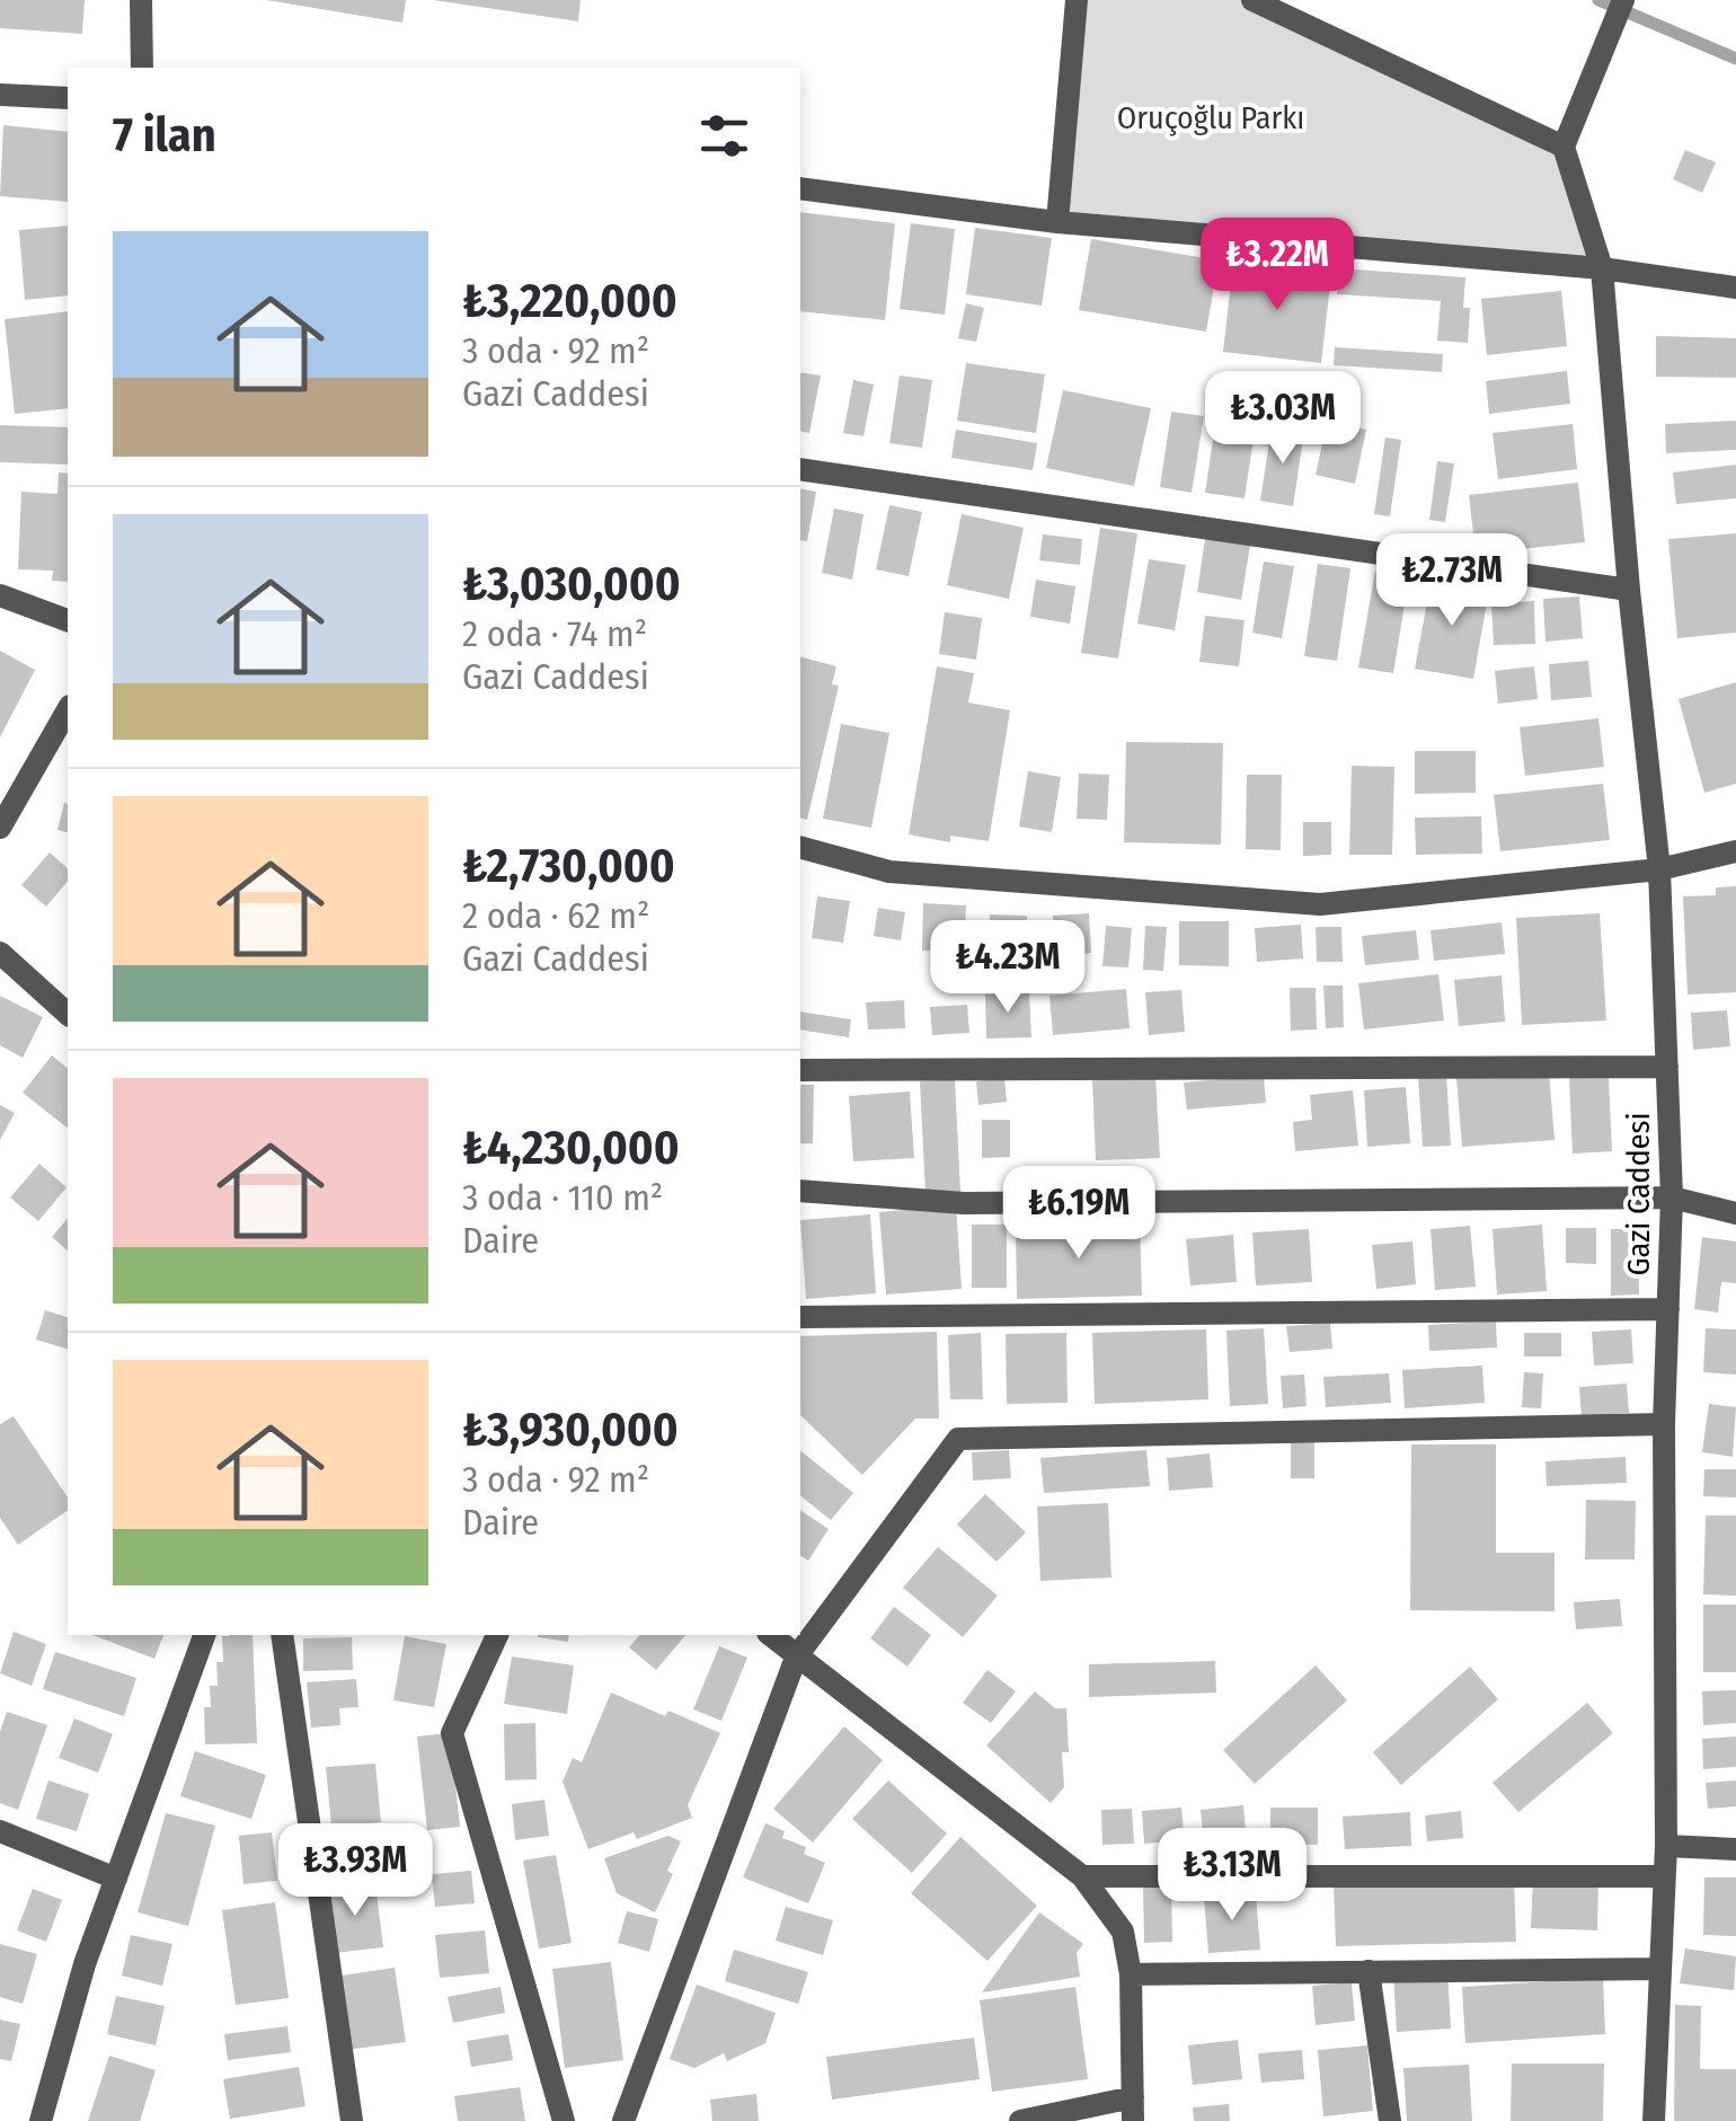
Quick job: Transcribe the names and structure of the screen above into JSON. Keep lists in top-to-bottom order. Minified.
{"streets":{"street":["Gazi Caddesi"]},"parks":["Oruçoğlu Parkı"],"page":{"heading":"7 ilan","list":[{"name":"₺3,220,000","note":"3 oda · 92 m² · Gazi Caddesi"},{"name":"₺3,030,000","note":"2 oda · 74 m² · Gazi Caddesi"},{"name":"₺2,730,000","note":"2 oda · 62 m² · Gazi Caddesi"},{"name":"₺4,230,000","note":"3 oda · 110 m² · Daire"},{"name":"₺3,930,000","note":"3 oda · 92 m² · Daire"}],"price":["₺3.22M","₺3.03M","₺2.73M","₺4.23M","₺6.19M","₺3.93M","₺3.13M"]}}
